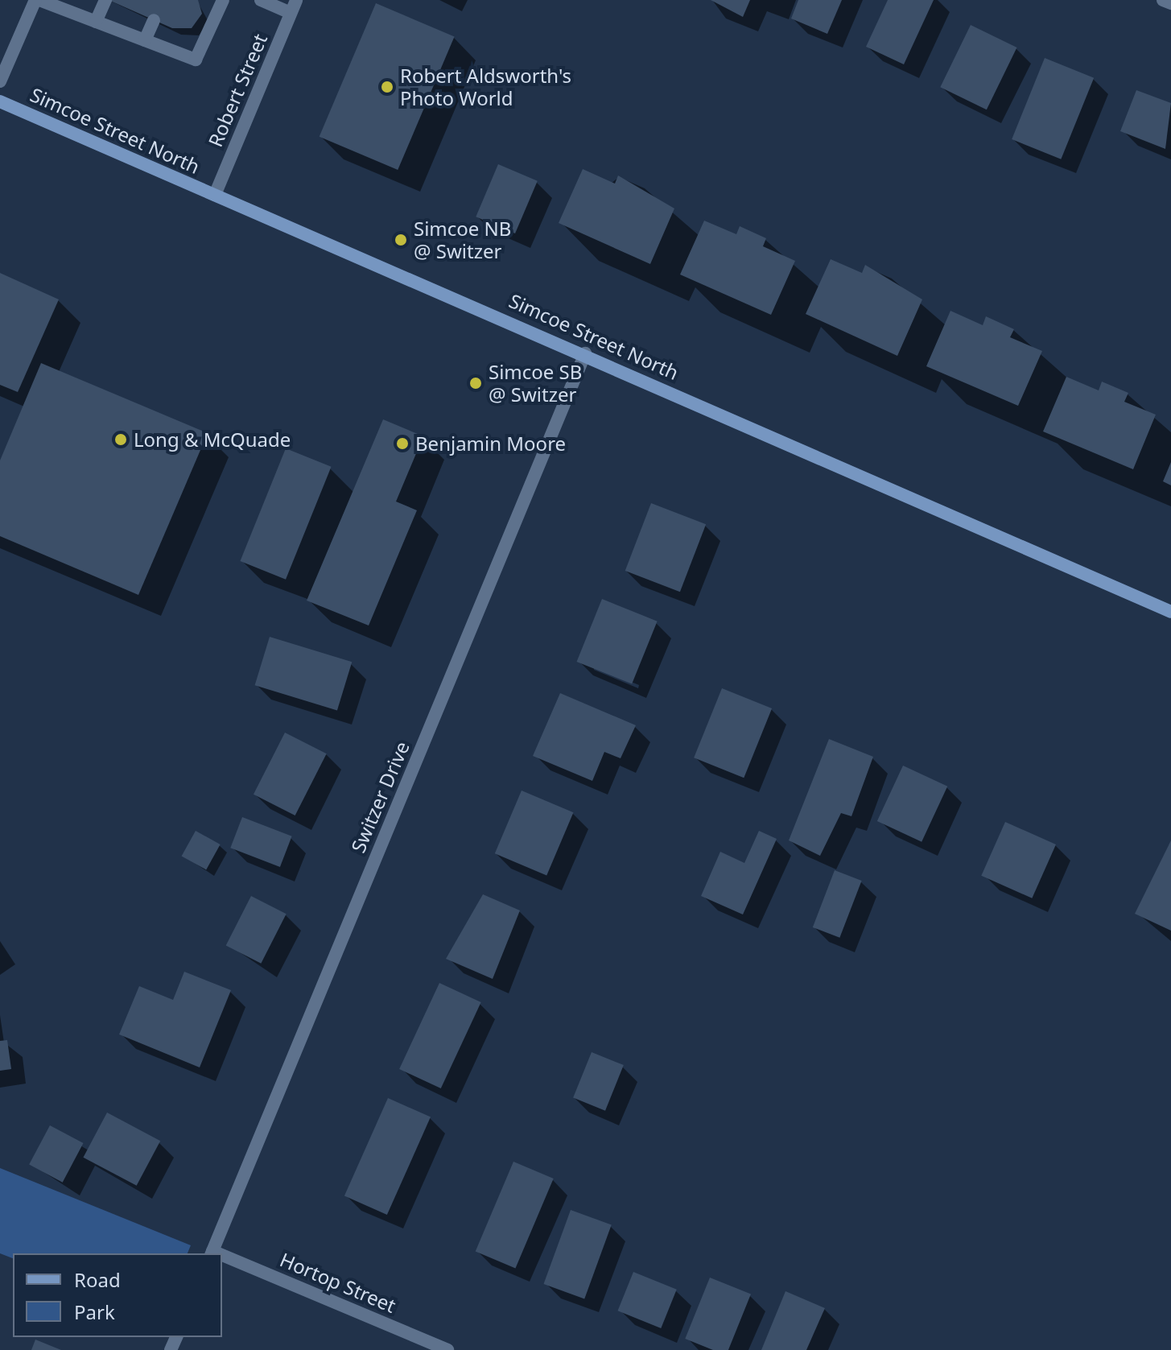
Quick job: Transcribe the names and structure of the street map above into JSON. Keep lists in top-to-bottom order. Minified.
{"streets":{"main road":["Simcoe Street North"],"street":["Robert Street","Switzer Drive","Hortop Street"]},"crossings":[["Robert Street","Simcoe Street North"],["Simcoe Street North","Switzer Drive"]],"places":["Robert Aldsworth's Photo World","Simcoe NB @ Switzer","Simcoe SB @ Switzer","Long & McQuade","Benjamin Moore"],"legend":["Road","Park"]}
